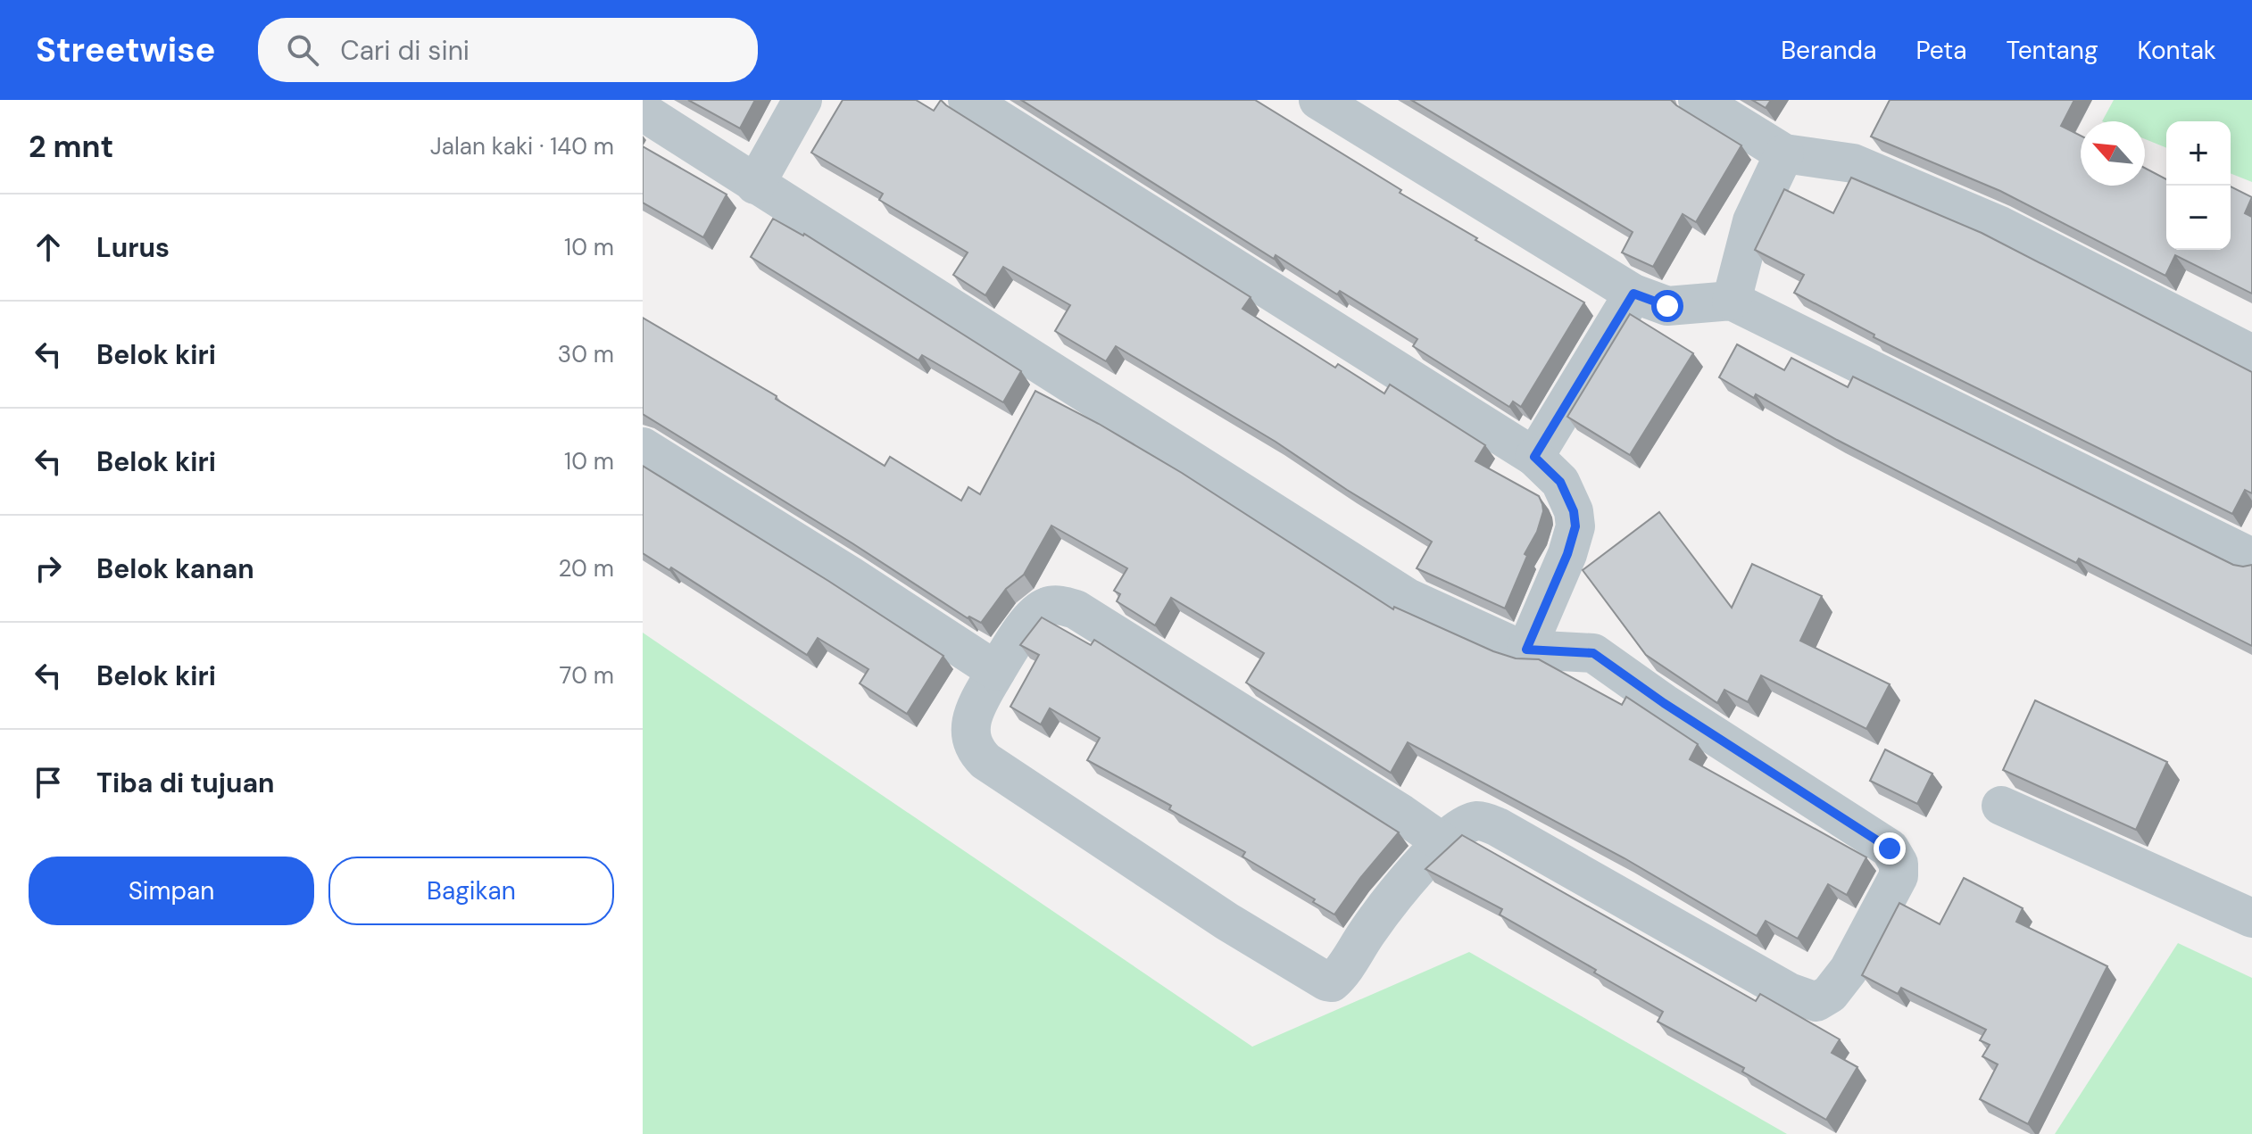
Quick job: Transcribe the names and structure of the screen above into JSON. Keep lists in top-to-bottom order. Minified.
{"north":"top left","page":{"header":"Streetwise","search":"Cari di sini","nav":["Beranda","Peta","Tentang","Kontak"],"heading":["2 mnt","Jalan kaki · 140 m"],"map_buttons":["+","−"],"list":[["Lurus","10 m"],["Belok kiri","30 m"],["Belok kiri","10 m"],["Belok kanan","20 m"],["Belok kiri","70 m"],"Tiba di tujuan"],"buttons":["Simpan","Bagikan"]}}
